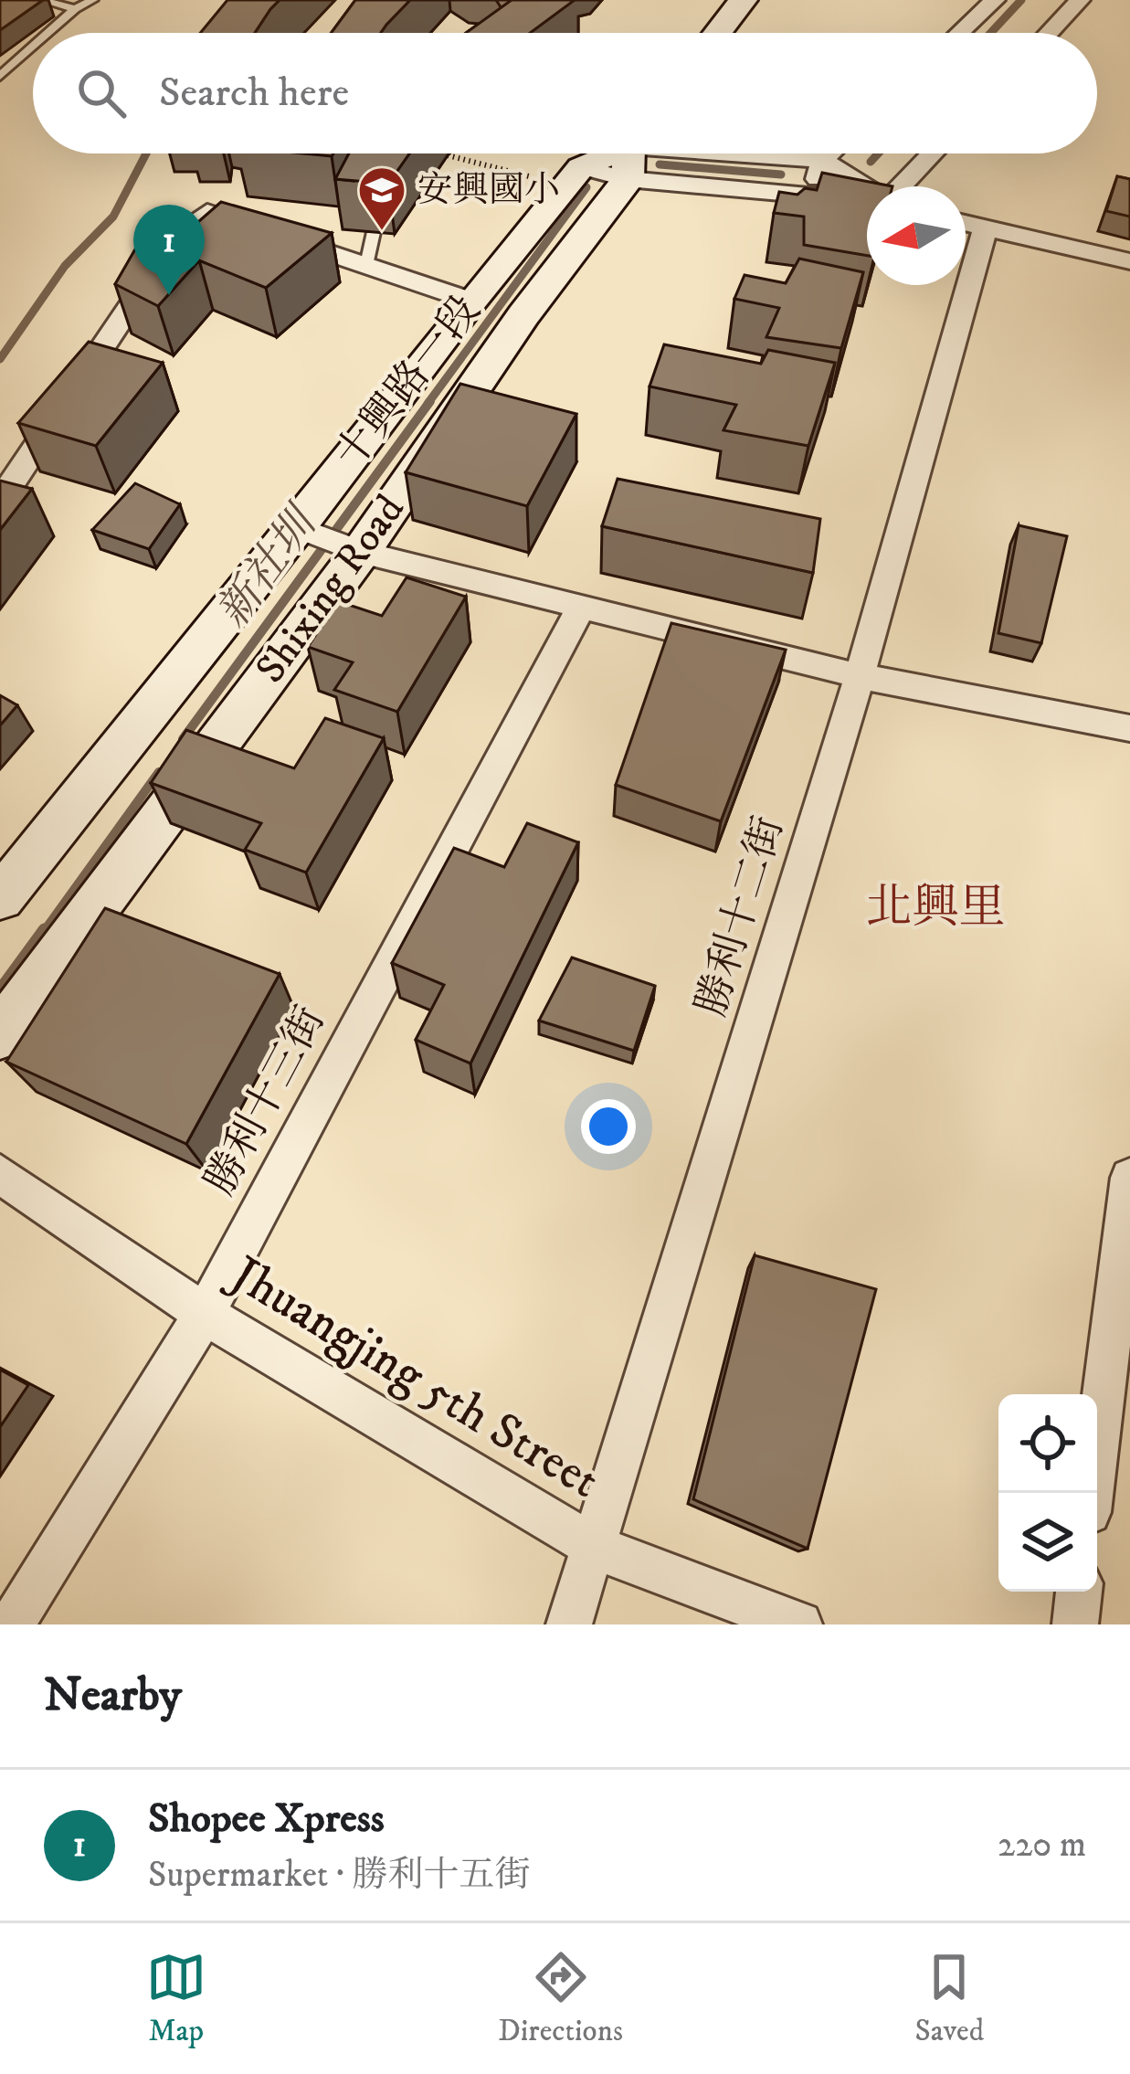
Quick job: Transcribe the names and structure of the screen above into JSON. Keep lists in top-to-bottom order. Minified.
{"streets":{"street":["十興路一段","Shixing Road","勝利十二街","勝利十三街","Jhuangjing 5th Street"]},"crossings":[["十興路一段","Shixing Road"],["勝利十二街","Jhuangjing 5th Street"],["勝利十三街","Jhuangjing 5th Street"]],"districts":["北興里"],"water":["新社圳"],"places":{"school or university":["安興國小"]},"north":"left","page":{"search":"Search here","pins":"1","heading":"Nearby","list":[{"mark":"1","name":"Shopee Xpress","note":"Supermarket · 勝利十五街","value":"220 m"}],"nav":["Map","Directions","Saved"]}}
